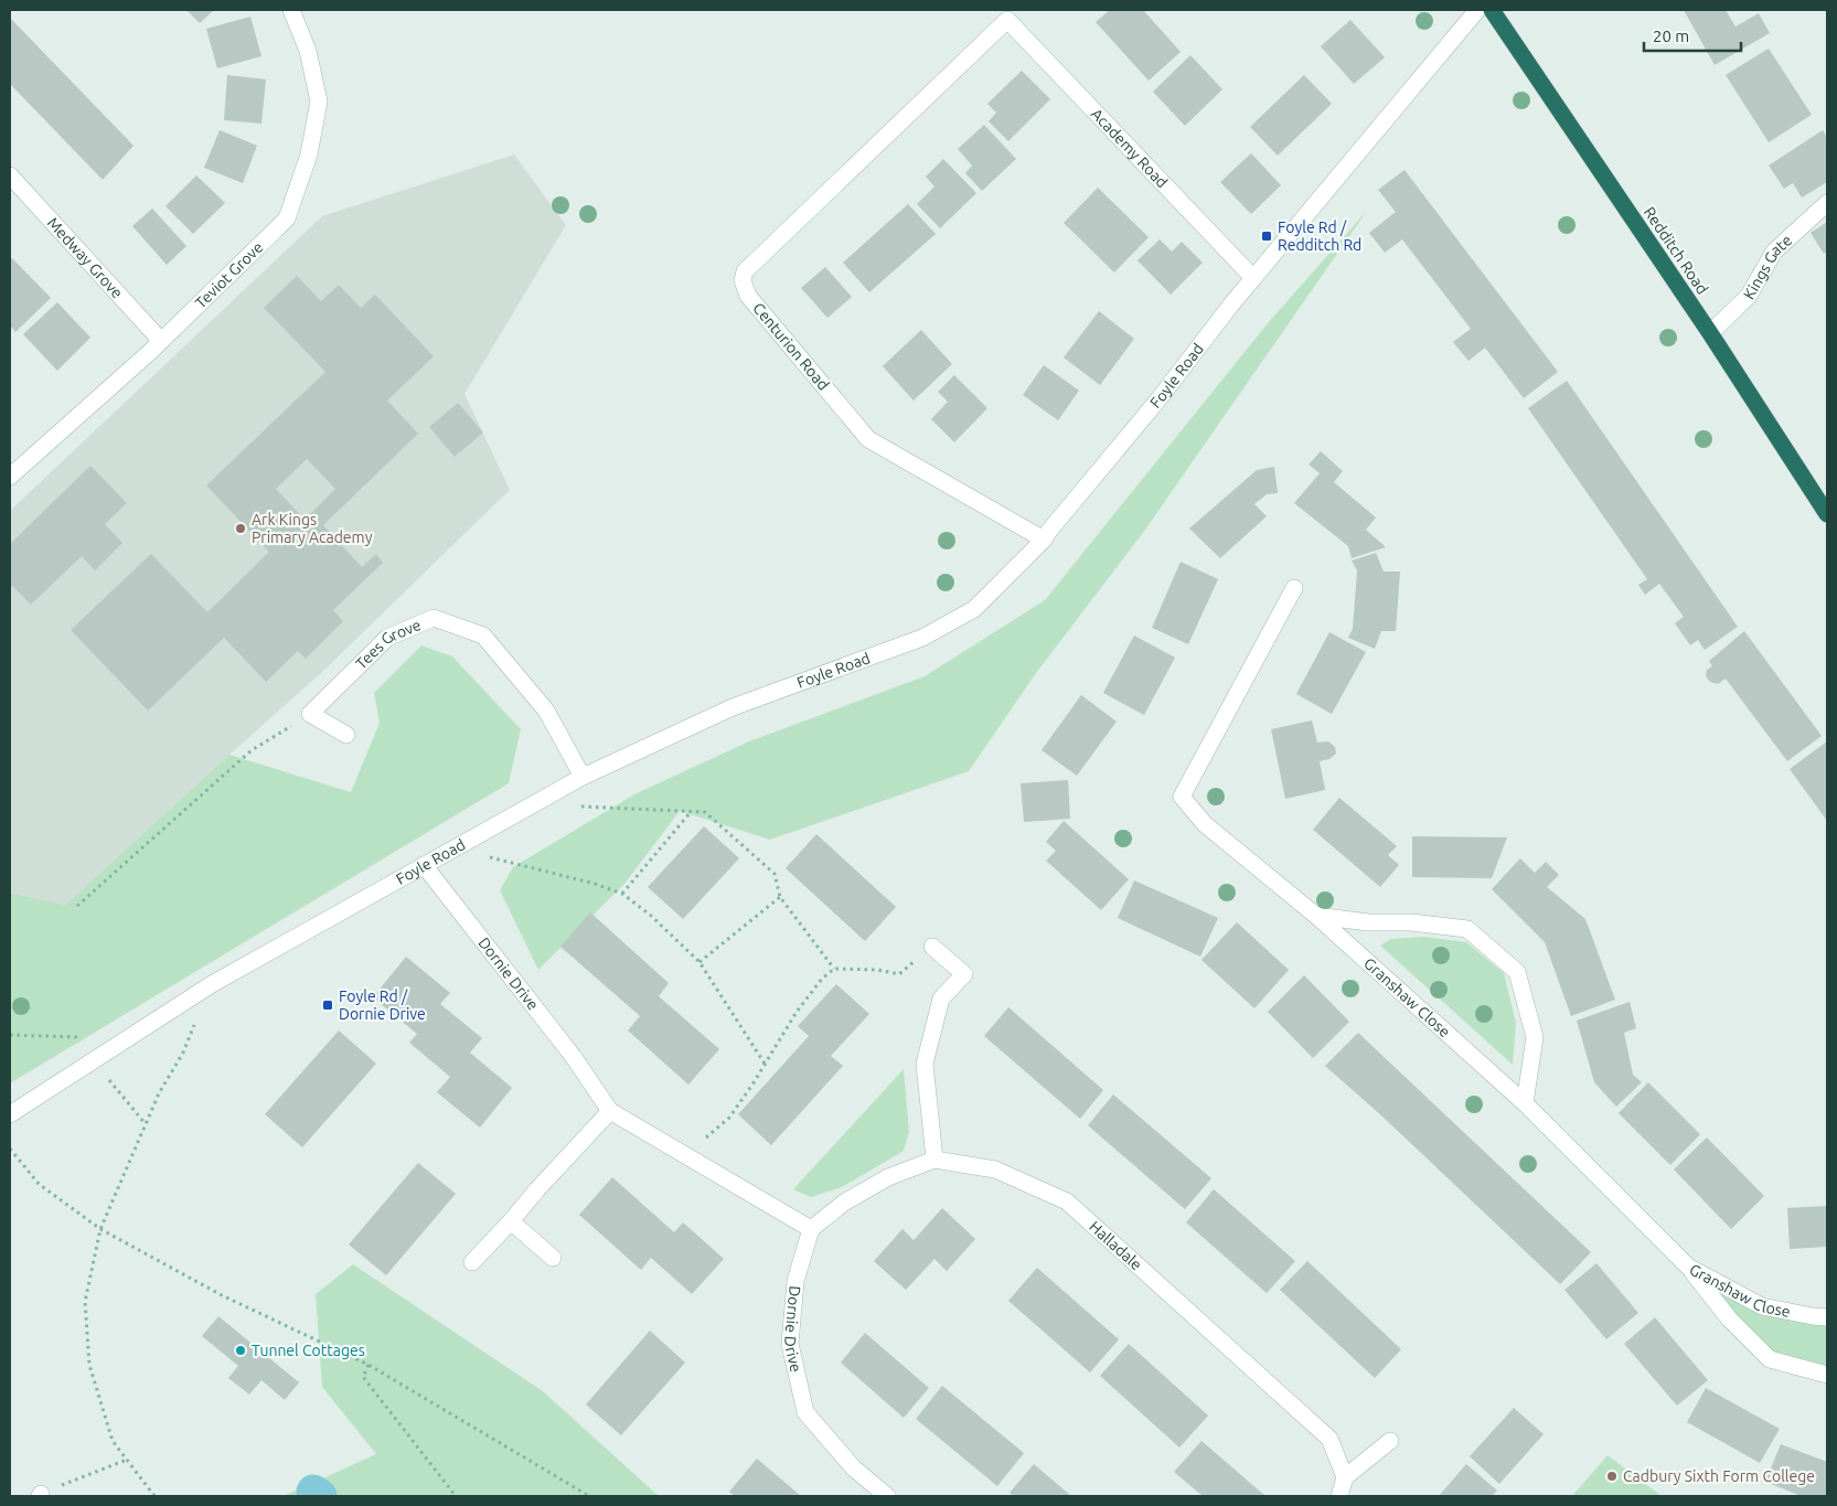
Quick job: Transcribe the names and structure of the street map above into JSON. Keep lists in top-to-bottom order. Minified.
{"streets":{"highway":["Redditch Road"],"street":["Academy Road","Medway Grove","Kings Gate","Teviot Grove","Centurion Road","Foyle Road","Tees Grove","Dornie Drive","Granshaw Close","Halladale"]},"crossings":[["Academy Road","Centurion Road"],["Academy Road","Foyle Road"],["Redditch Road","Kings Gate"],["Medway Grove","Teviot Grove"],["Centurion Road","Foyle Road"],["Foyle Road","Tees Grove"],["Foyle Road","Dornie Drive"]],"places":{"transit":["Foyle Rd / Redditch Rd","Foyle Rd / Dornie Drive"],"other":["Ark Kings Primary Academy","Tunnel Cottages","Cadbury Sixth Form College"]},"scale_bar":"20 m"}
